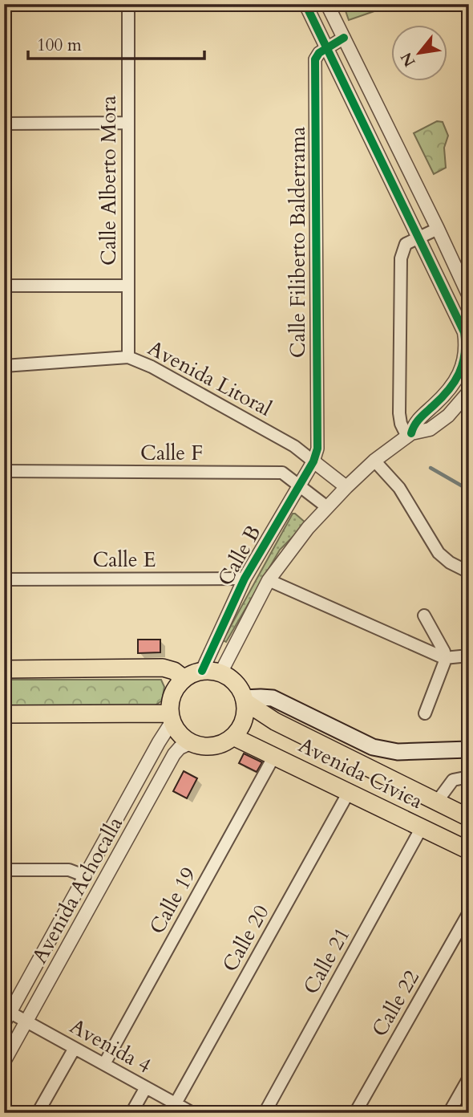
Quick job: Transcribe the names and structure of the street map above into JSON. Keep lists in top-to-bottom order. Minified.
{"streets":{"main road":["Avenida Cívica"],"street":["Calle Alberto Mora","Calle Filiberto Balderrama","Avenida Litoral","Calle F","Calle B","Calle E","Avenida Achocalla","Calle 19","Calle 20","Calle 21","Calle 22","Avenida 4"]},"crossings":[["Calle Alberto Mora","Avenida Litoral"],["Calle Filiberto Balderrama","Avenida Litoral"],["Calle Filiberto Balderrama","Calle B"],["Avenida Litoral","Calle B"],["Calle F","Calle B"],["Calle B","Calle E"],["Calle B","Avenida Cívica"],["Calle B","Avenida Achocalla"],["Avenida Cívica","Avenida Achocalla"],["Avenida Cívica","Calle 19"],["Avenida Cívica","Calle 20"],["Avenida Cívica","Calle 21"],["Avenida Achocalla","Avenida 4"],["Calle 19","Avenida 4"],["Calle 20","Avenida 4"]],"scale_bar":"100 m","north":"bottom left"}
